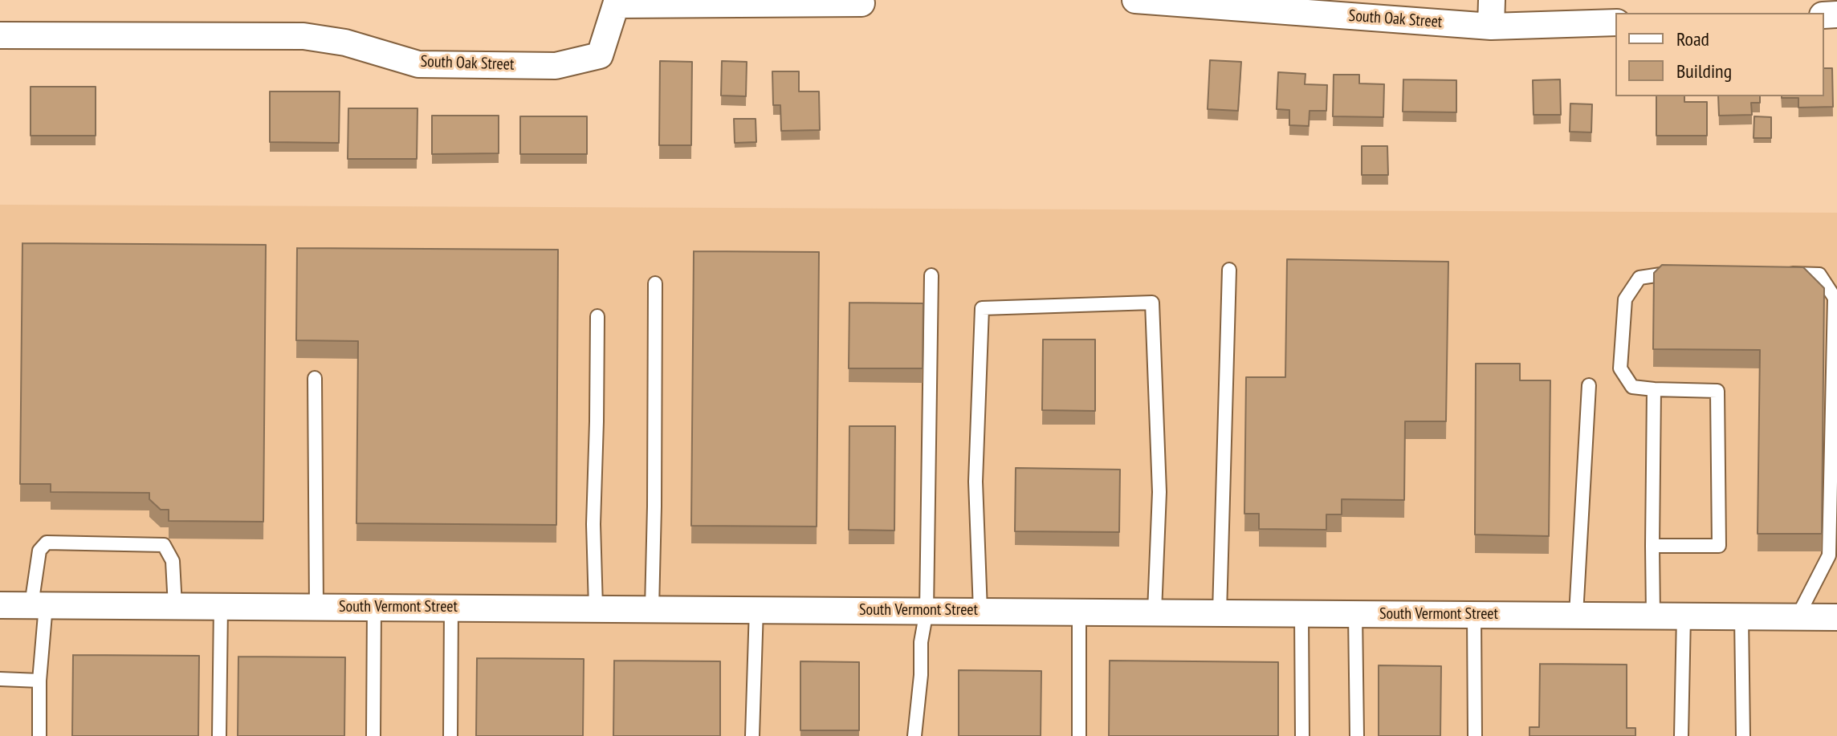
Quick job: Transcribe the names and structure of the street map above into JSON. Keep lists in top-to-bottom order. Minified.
{"streets":{"street":["South Oak Street","South Vermont Street"]},"legend":["Road","Building"]}
